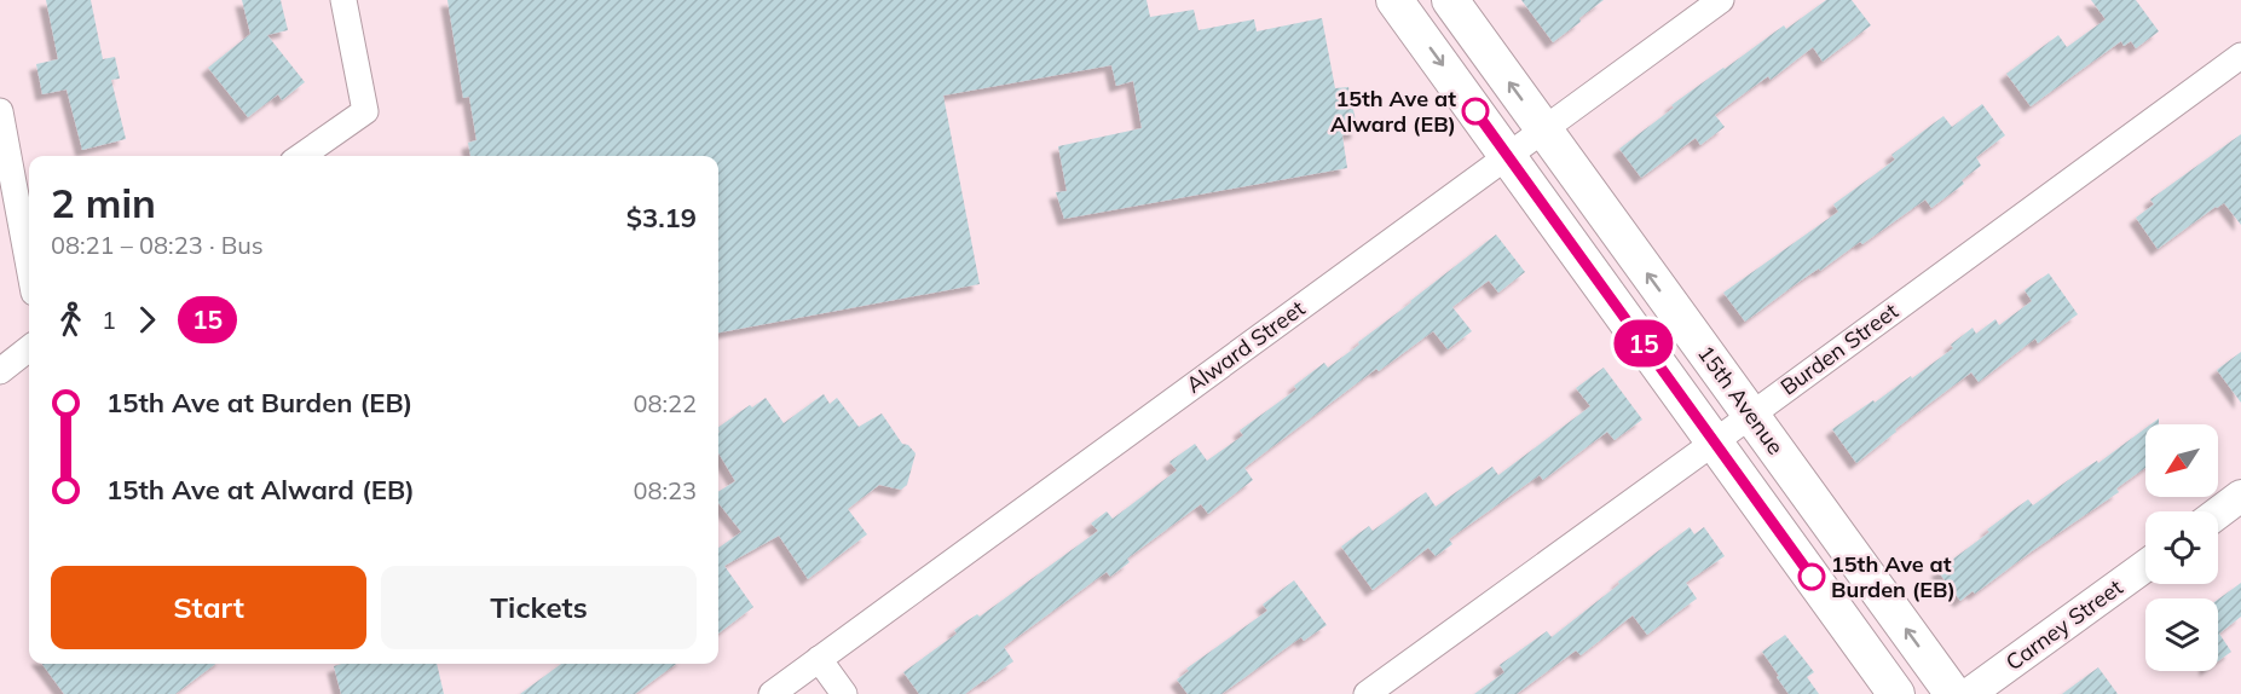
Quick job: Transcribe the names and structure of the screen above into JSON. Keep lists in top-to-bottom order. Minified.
{"streets":{"main road":["15th Avenue"],"street":["Alward Street","Burden Street","Carney Street"]},"crossings":[["Alward Street","15th Avenue"],["Burden Street","15th Avenue"]],"places":["15th Ave at Alward (EB)","15th Ave at Burden (EB)"],"lines":["bus line 15"],"north":"bottom left","page":{"on_map":"15","heading":["2 min","08:21 – 08:23 · Bus","$3.19"],"legs":["1","15"],"list":[{"name":"15th Ave at Burden (EB)","value":"08:22"},{"name":"15th Ave at Alward (EB)","value":"08:23"}],"buttons":["Start","Tickets"]}}
